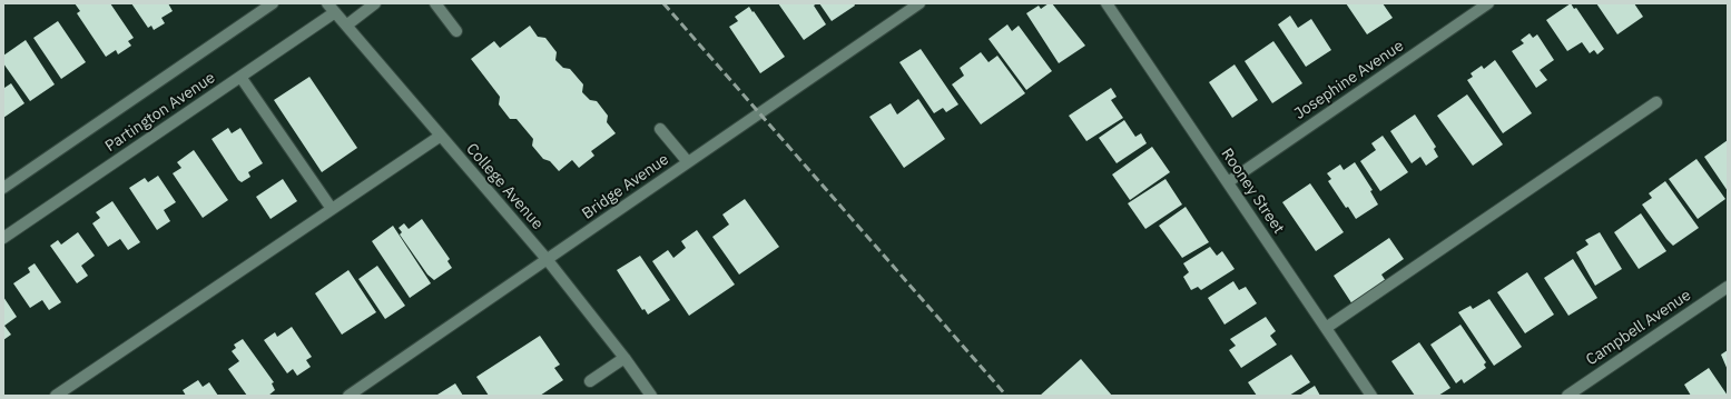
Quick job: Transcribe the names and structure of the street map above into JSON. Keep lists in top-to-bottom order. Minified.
{"streets":{"street":["Josephine Avenue","Partington Avenue","College Avenue","Bridge Avenue","Rooney Street","Campbell Avenue"]},"crossings":[["Josephine Avenue","Rooney Street"],["Partington Avenue","College Avenue"],["College Avenue","Bridge Avenue"]]}
